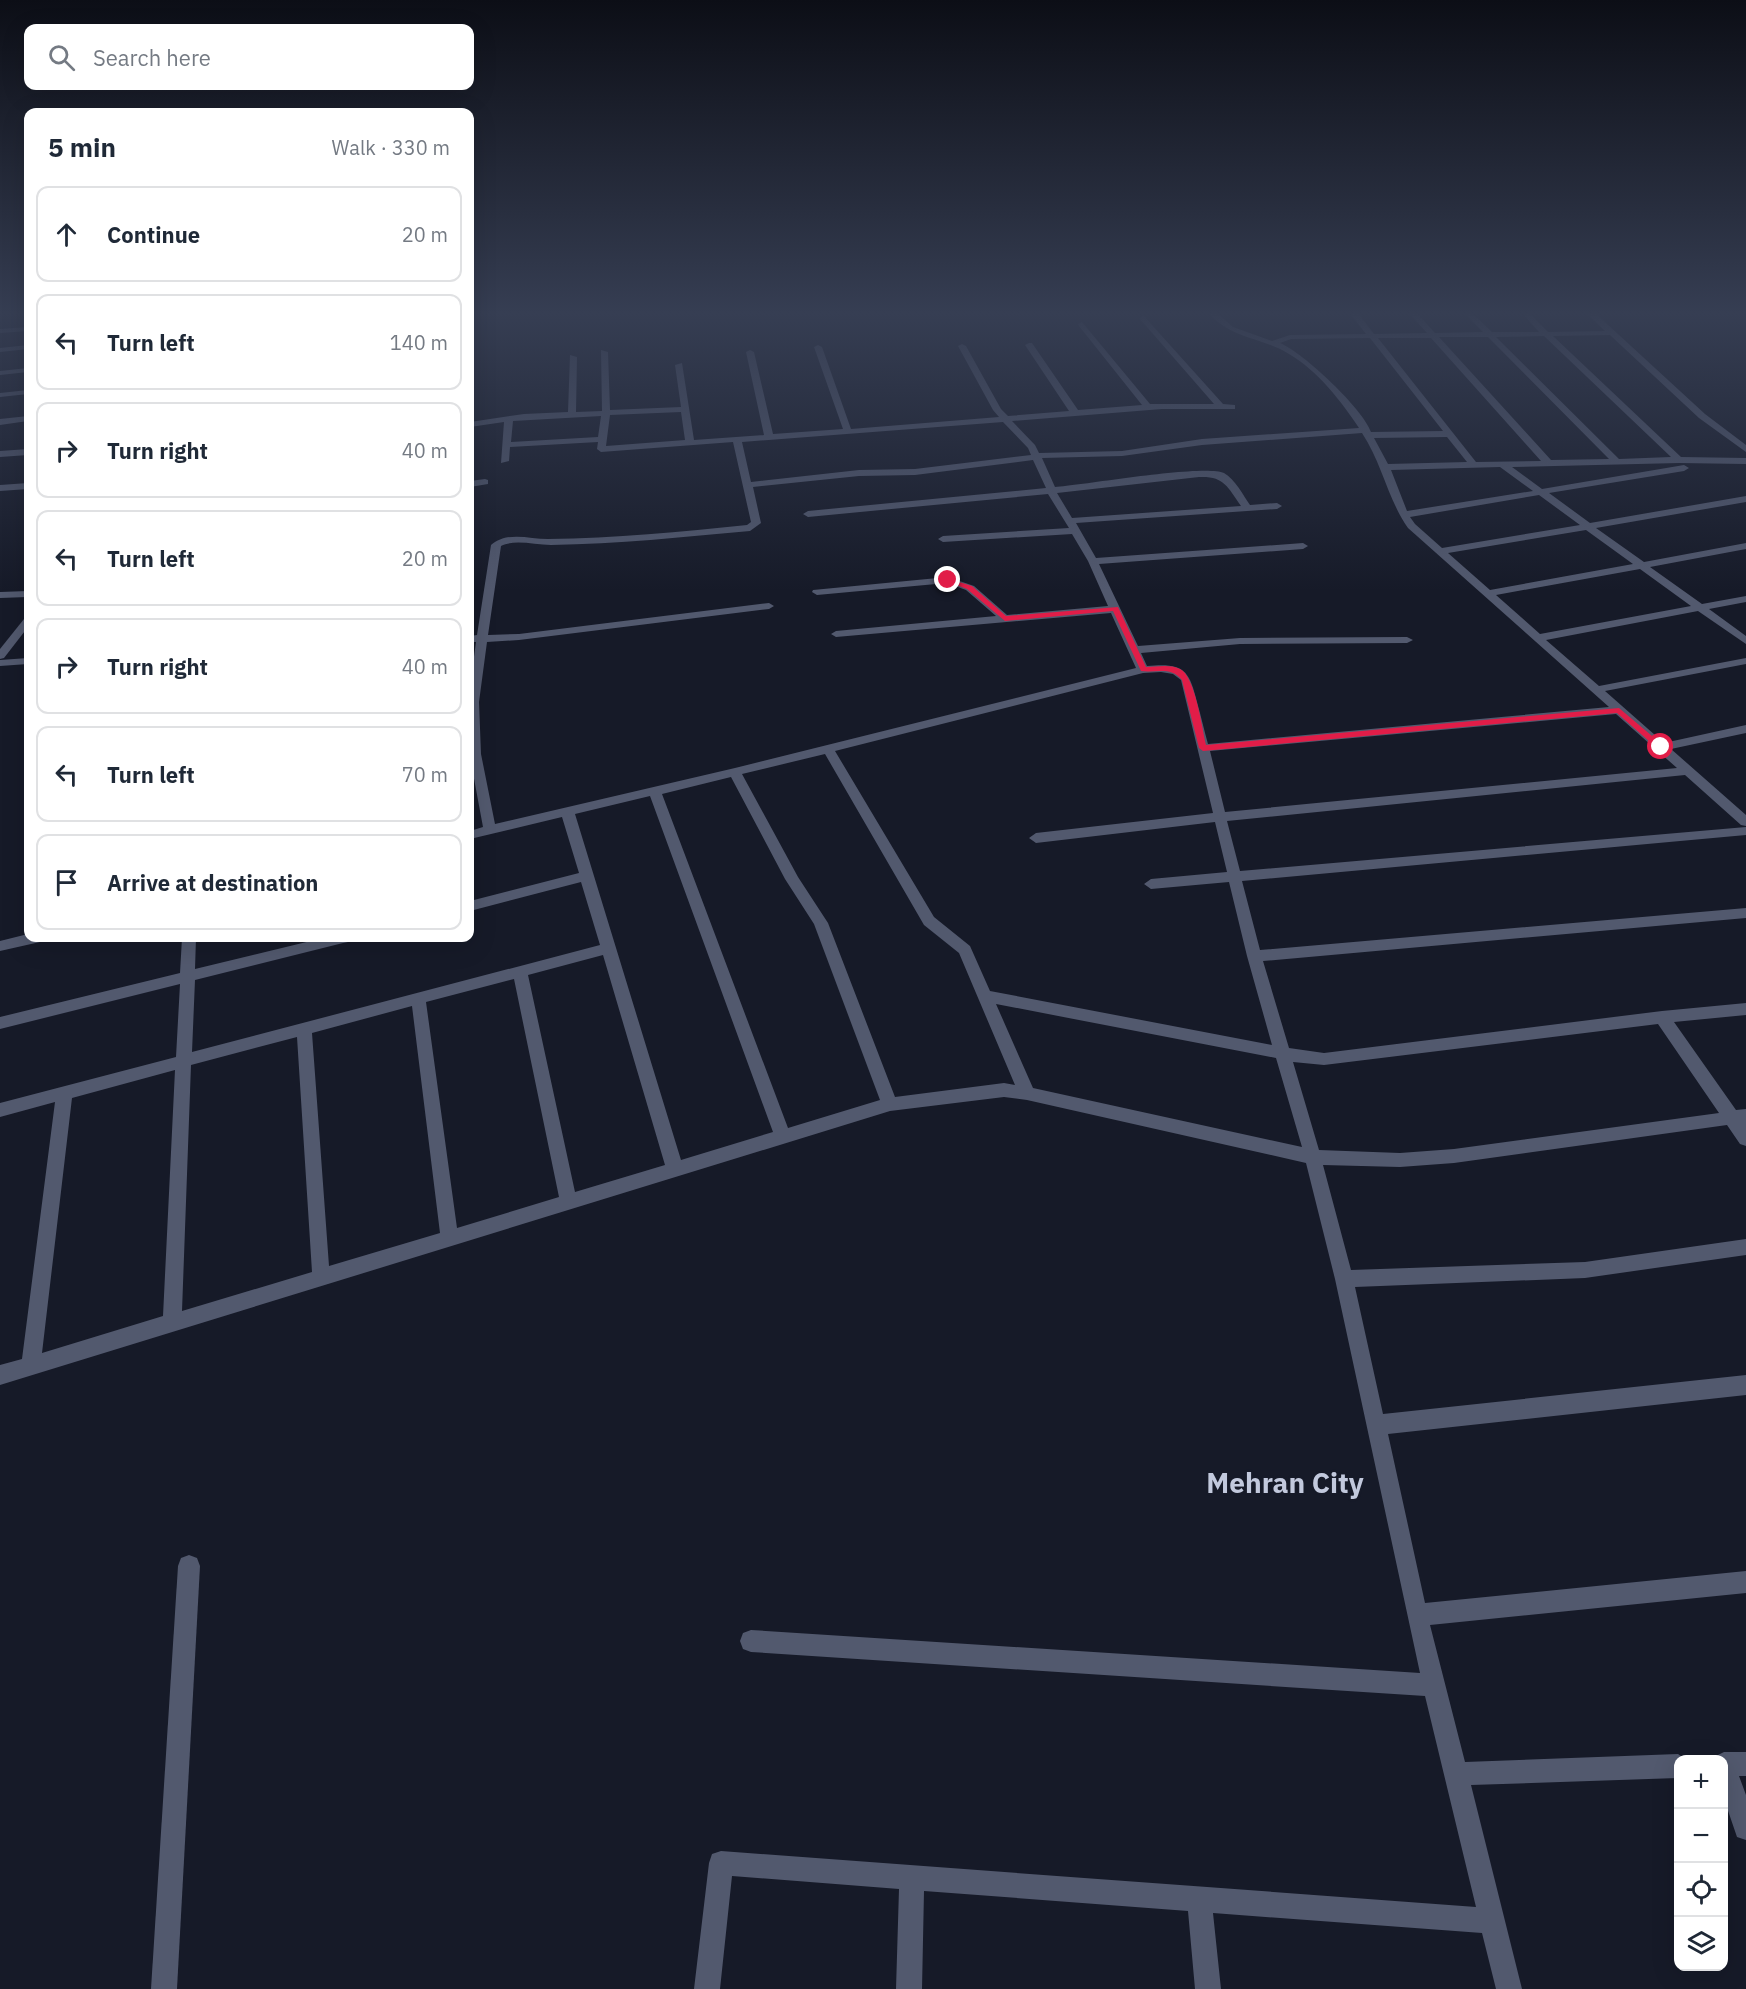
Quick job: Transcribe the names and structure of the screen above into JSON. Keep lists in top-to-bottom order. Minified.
{"districts":["Mehran City"],"page":{"search":"Search here","heading":["5 min","Walk · 330 m"],"list":[["Continue","20 m"],["Turn left","140 m"],["Turn right","40 m"],["Turn left","20 m"],["Turn right","40 m"],["Turn left","70 m"],"Arrive at destination"],"map_buttons":["+","−"]}}
